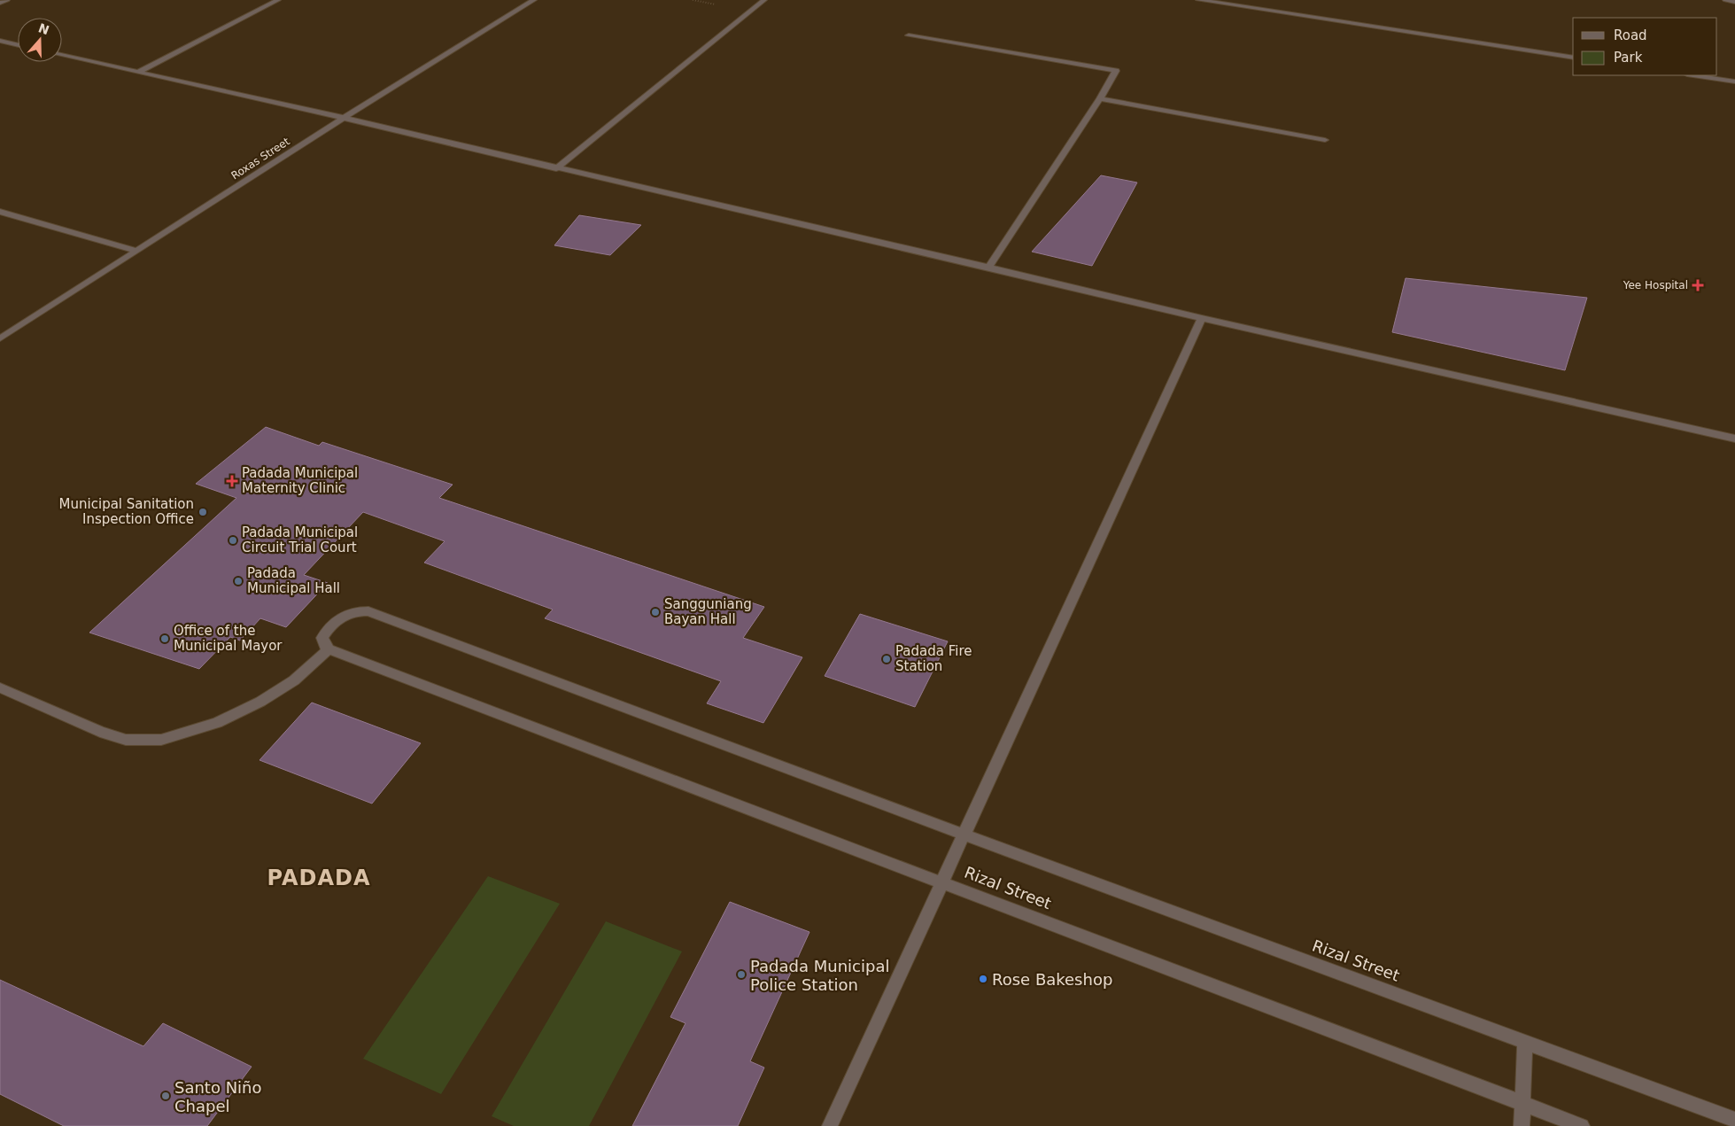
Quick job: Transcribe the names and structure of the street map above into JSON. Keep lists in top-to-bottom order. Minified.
{"streets":{"street":["Roxas Street","Rizal Street"]},"districts":["PADADA"],"places":{"health":["Yee Hospital","Padada Municipal Maternity Clinic"],"other":["Municipal Sanitation Inspection Office","Padada Municipal Circuit Trial Court","Padada Municipal Hall","Sangguniang Bayan Hall","Office of the Municipal Mayor","Padada Fire Station","Padada Municipal Police Station","Rose Bakeshop","Santo Niño Chapel"]},"legend":["Road","Park"],"north":"top"}
